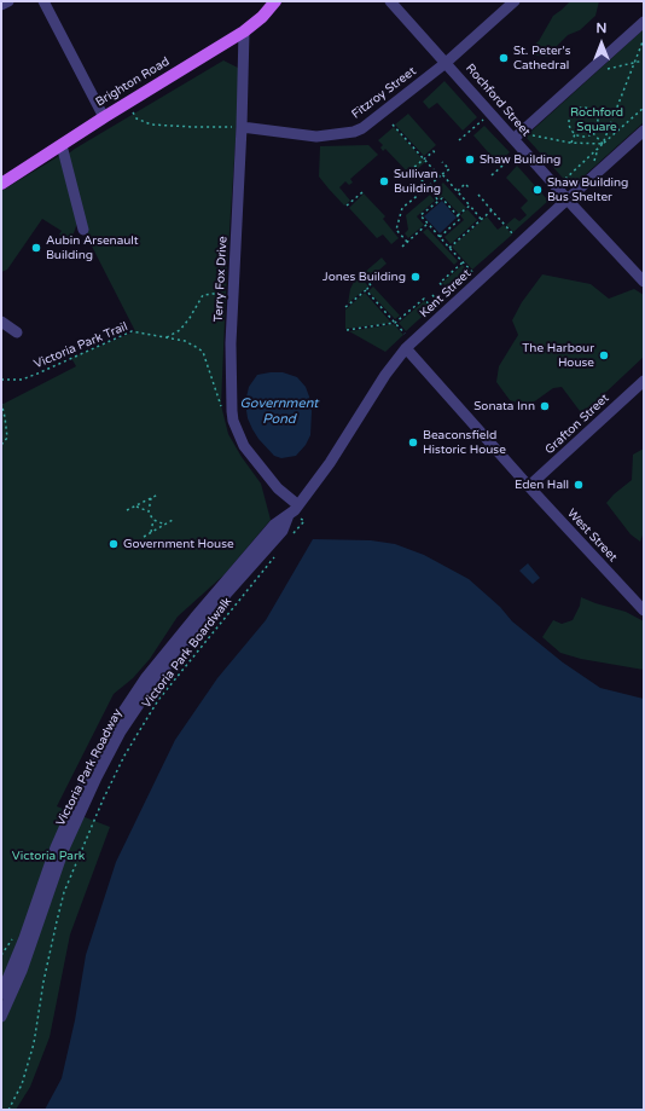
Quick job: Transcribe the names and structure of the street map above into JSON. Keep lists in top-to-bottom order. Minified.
{"streets":{"main road":["Brighton Road"],"street":["Fitzroy Street","Rochford Street","Terry Fox Drive","Kent Street","Grafton Street","West Street","Victoria Park Roadway"],"path":["Victoria Park Trail","Victoria Park Boardwalk"]},"crossings":[["Brighton Road","Terry Fox Drive"],["Fitzroy Street","Rochford Street"],["Fitzroy Street","Terry Fox Drive"],["Rochford Street","Kent Street"],["Terry Fox Drive","Kent Street"],["Terry Fox Drive","Victoria Park Roadway"],["Kent Street","West Street"],["Kent Street","Victoria Park Roadway"],["Grafton Street","West Street"]],"water":["Government Pond"],"parks":["Rochford Square","Victoria Park"],"places":["St. Peter's Cathedral","Shaw Building","Sullivan Building","Shaw Building Bus Shelter","Aubin Arsenault Building","Jones Building","The Harbour House","Sonata Inn","Beaconsfield Historic House","Eden Hall","Government House"],"north":"top"}
